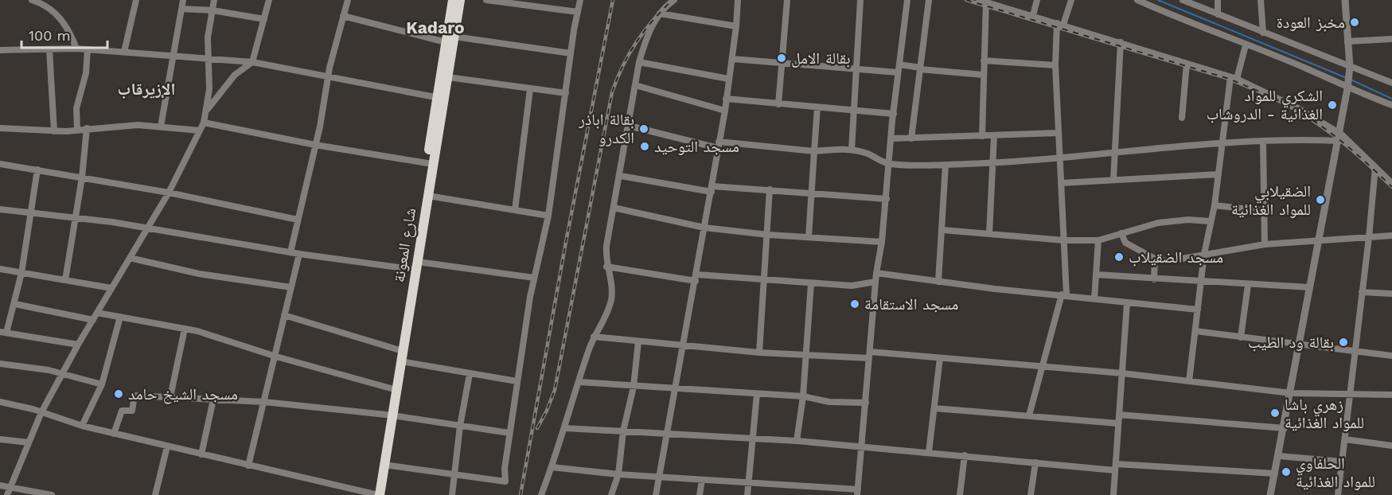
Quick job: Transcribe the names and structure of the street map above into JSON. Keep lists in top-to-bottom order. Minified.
{"streets":{"highway":["شارع المعونة"]},"districts":["Kadaro","الإزيرقاب"],"places":["مخبز العودة","بقالة الامل","الشكري للمواد الغذائية - الدروشاب","بقالة اباذر الكدرو","مسجد التوحيد","الضقيلابي للمواد الغذائية","مسجد الضقيلاب","مسجد الاستقامة","بقالة ود الطيب","مسجد الشيخ حامد","زهري باشا للمواد الغذائية","الحلفاوي للمواد الغذائية"],"scale_bar":"100 m"}
